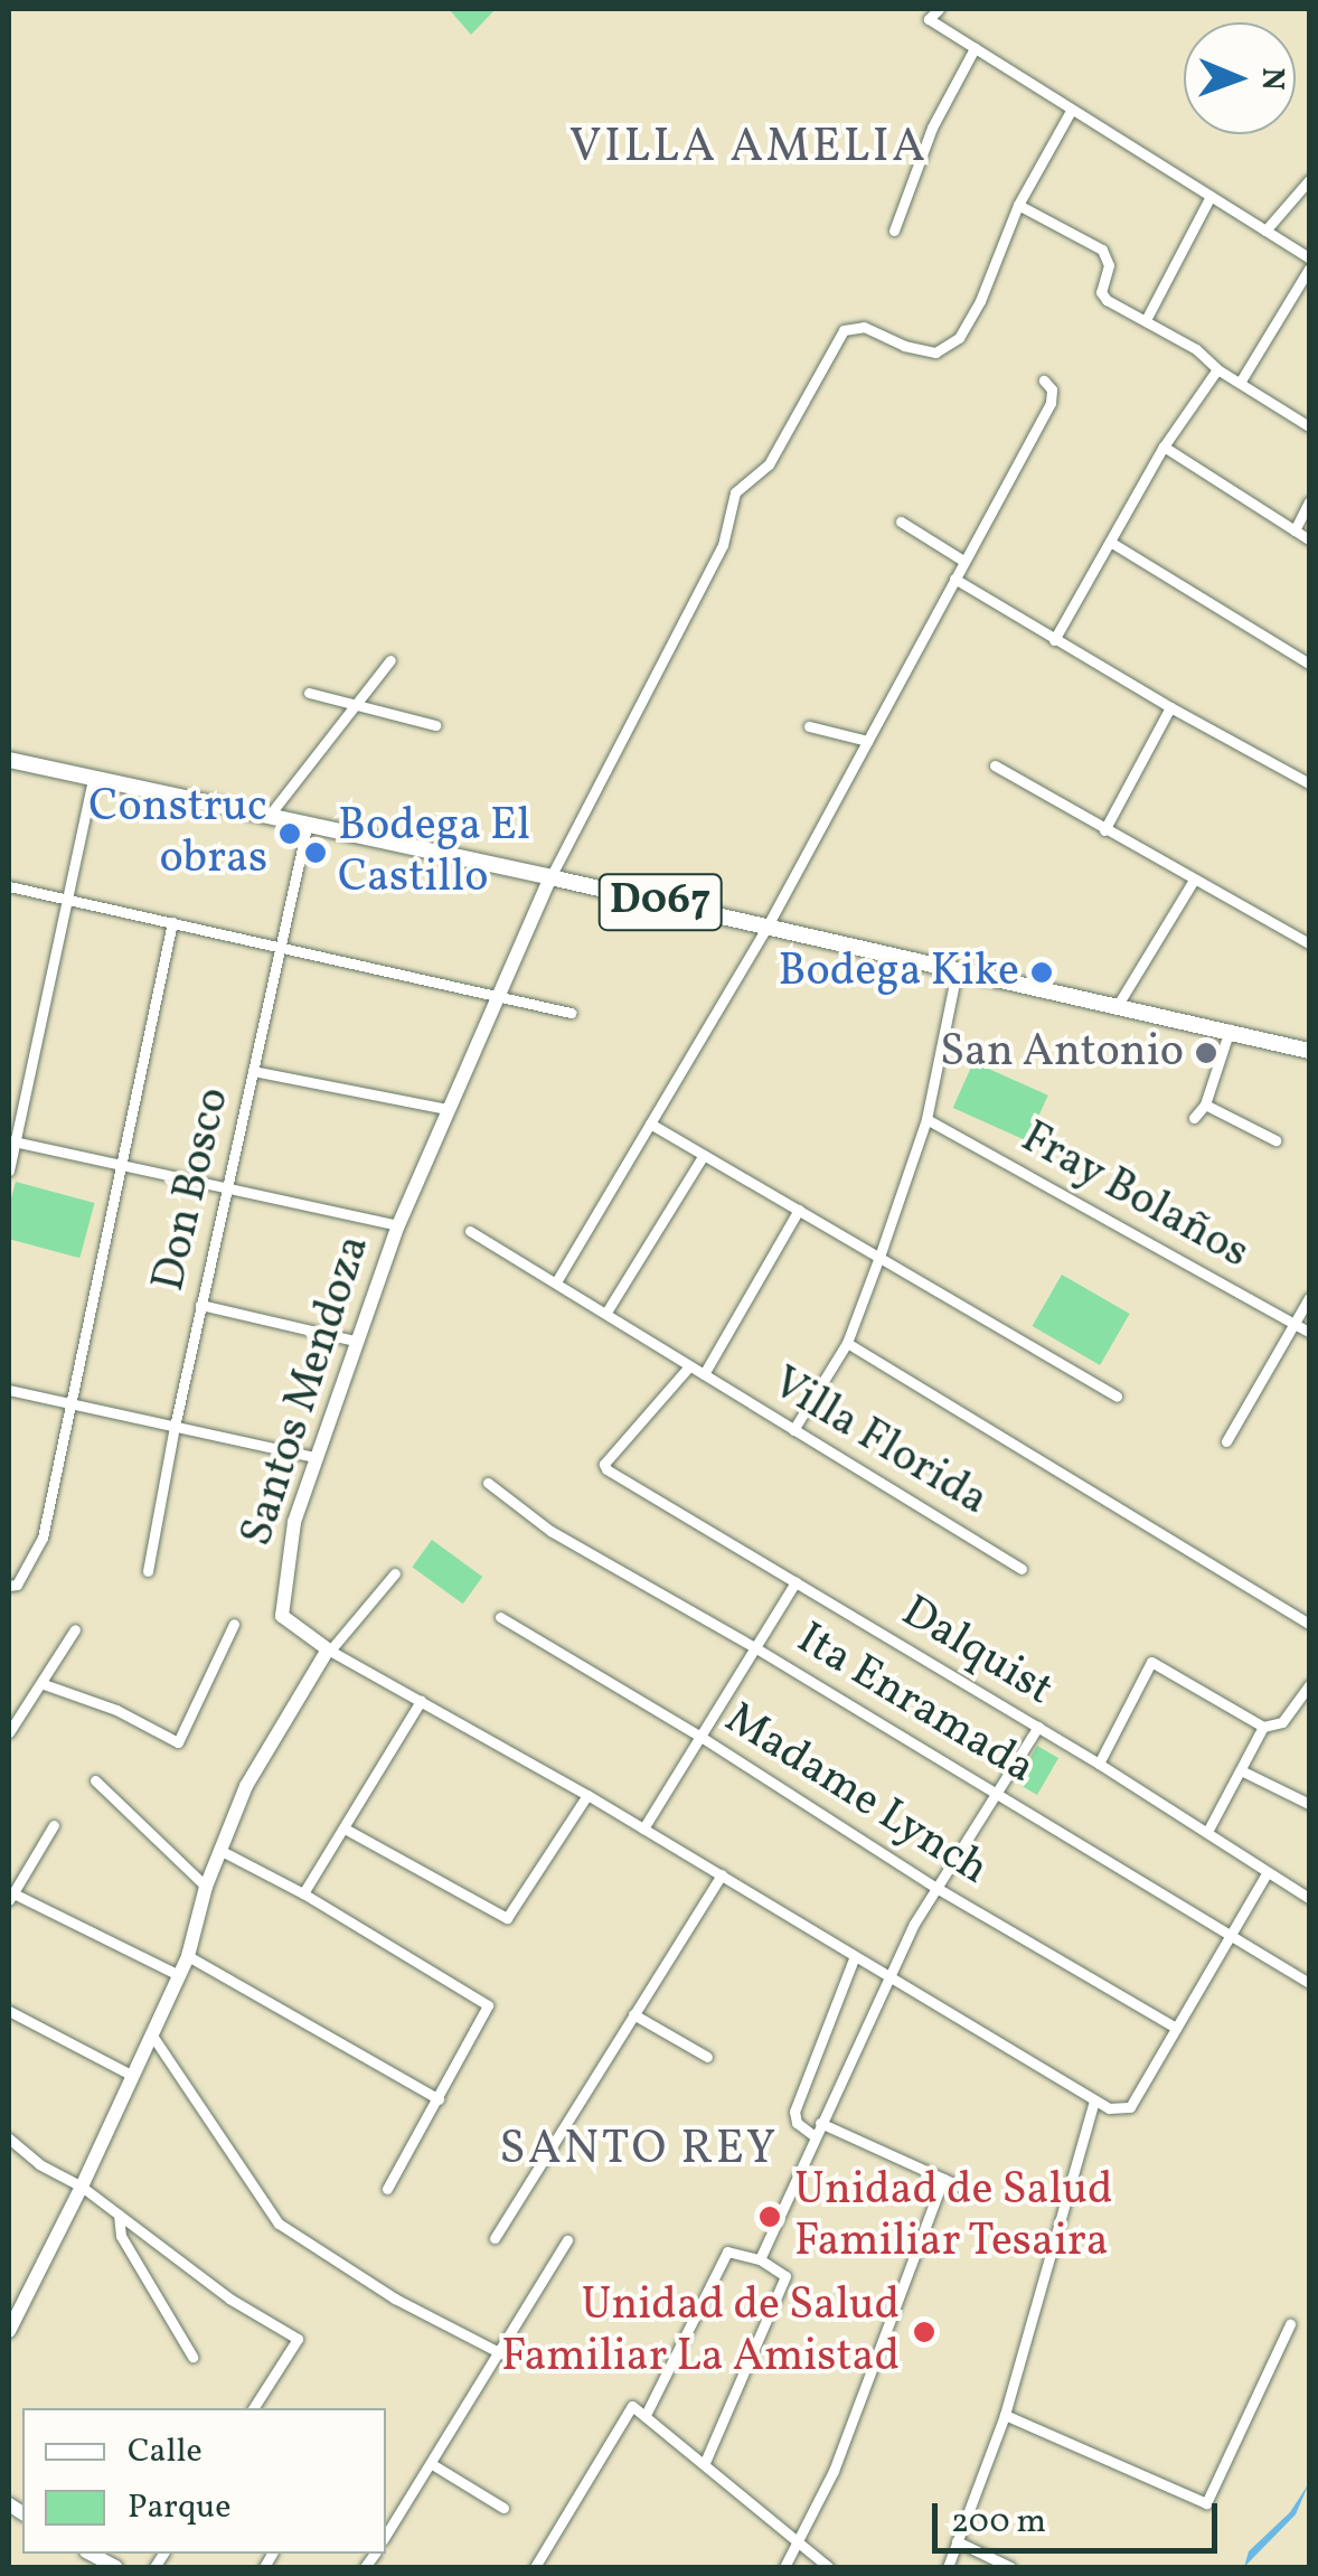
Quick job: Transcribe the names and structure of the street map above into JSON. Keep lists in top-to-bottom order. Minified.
{"streets":{"main road":["D067"],"street":["Don Bosco","Fray Bolaños","Santos Mendoza","Villa Florida","Dalquist","Ita Enramada","Madame Lynch"]},"crossings":[["D067","Don Bosco"],["D067","Santos Mendoza"],["Villa Florida","Dalquist"]],"districts":["VILLA AMELIA","SANTO REY"],"places":["Construc obras","Bodega El Castillo","Bodega Kike","San Antonio","Unidad de Salud Familiar Tesaira","Unidad de Salud Familiar La Amistad"],"legend":["Calle","Parque"],"scale_bar":"200 m","north":"right"}
